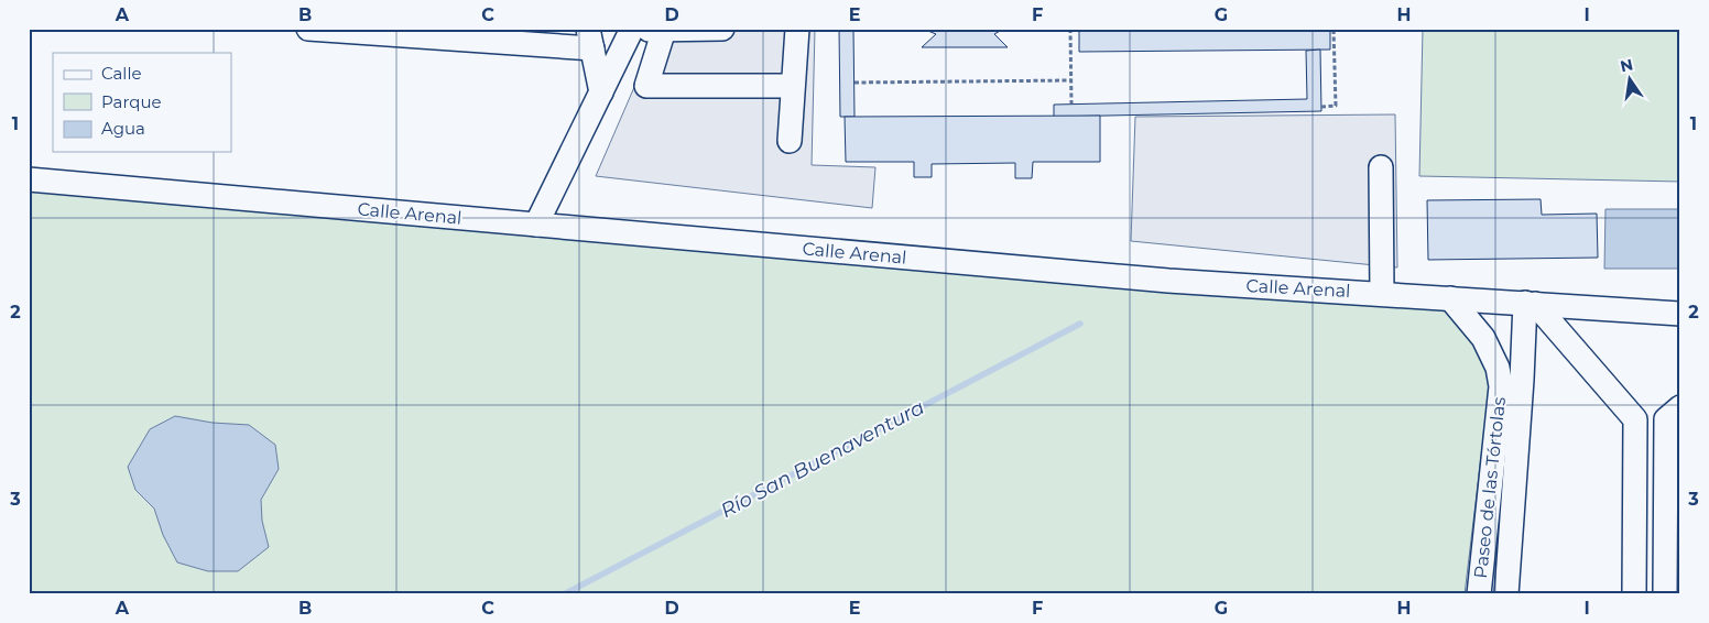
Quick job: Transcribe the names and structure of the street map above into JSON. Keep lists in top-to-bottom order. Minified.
{"streets":{"street":["Calle Arenal","Paseo de las Tórtolas"]},"crossings":[["Calle Arenal","Paseo de las Tórtolas"]],"water":["Río San Buenaventura"],"legend":["Calle","Parque","Agua"],"north":"top","grid":{"columns":["A","B","C","D","E","F","G","H","I"],"rows":["1","2","3"]}}
